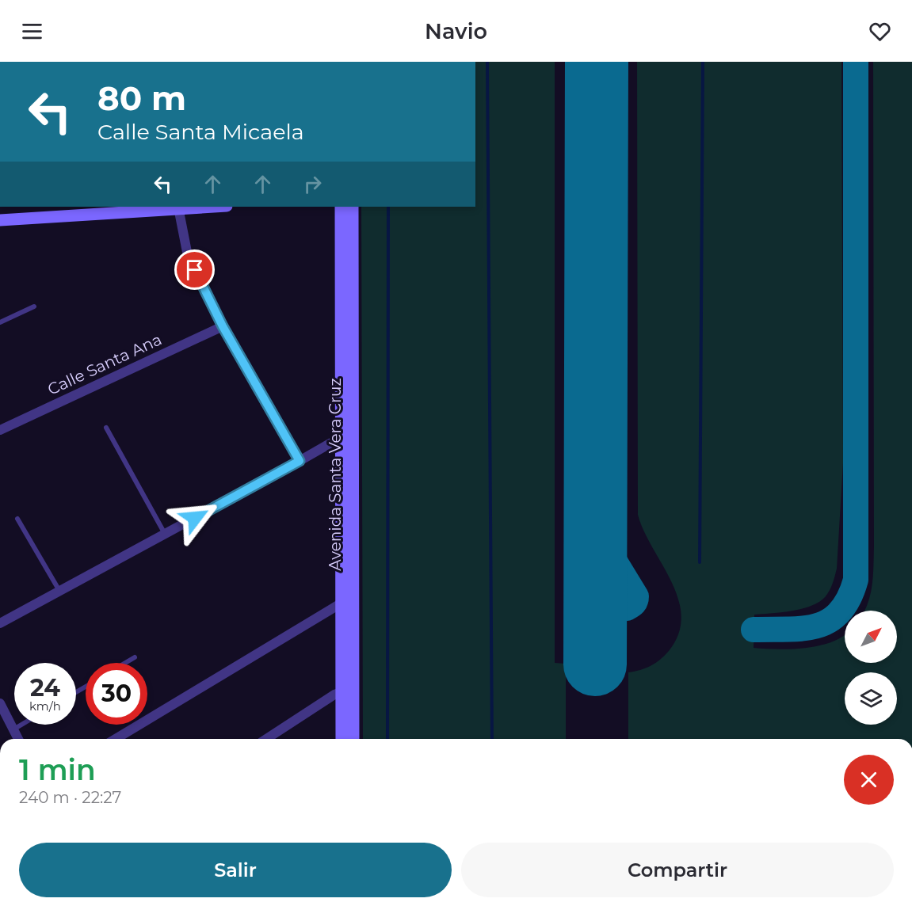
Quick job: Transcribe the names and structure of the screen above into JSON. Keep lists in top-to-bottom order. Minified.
{"streets":{"main road":["Avenida Santa Vera Cruz"],"street":["Calle Santa Ana"]},"north":"top right","page":{"header":"Navio","turn":["80 m","Calle Santa Micaela"],"speed":"24 km/h","limit":"30","heading":["1 min","240 m · 22:27"],"buttons":["Salir","Compartir"]}}
